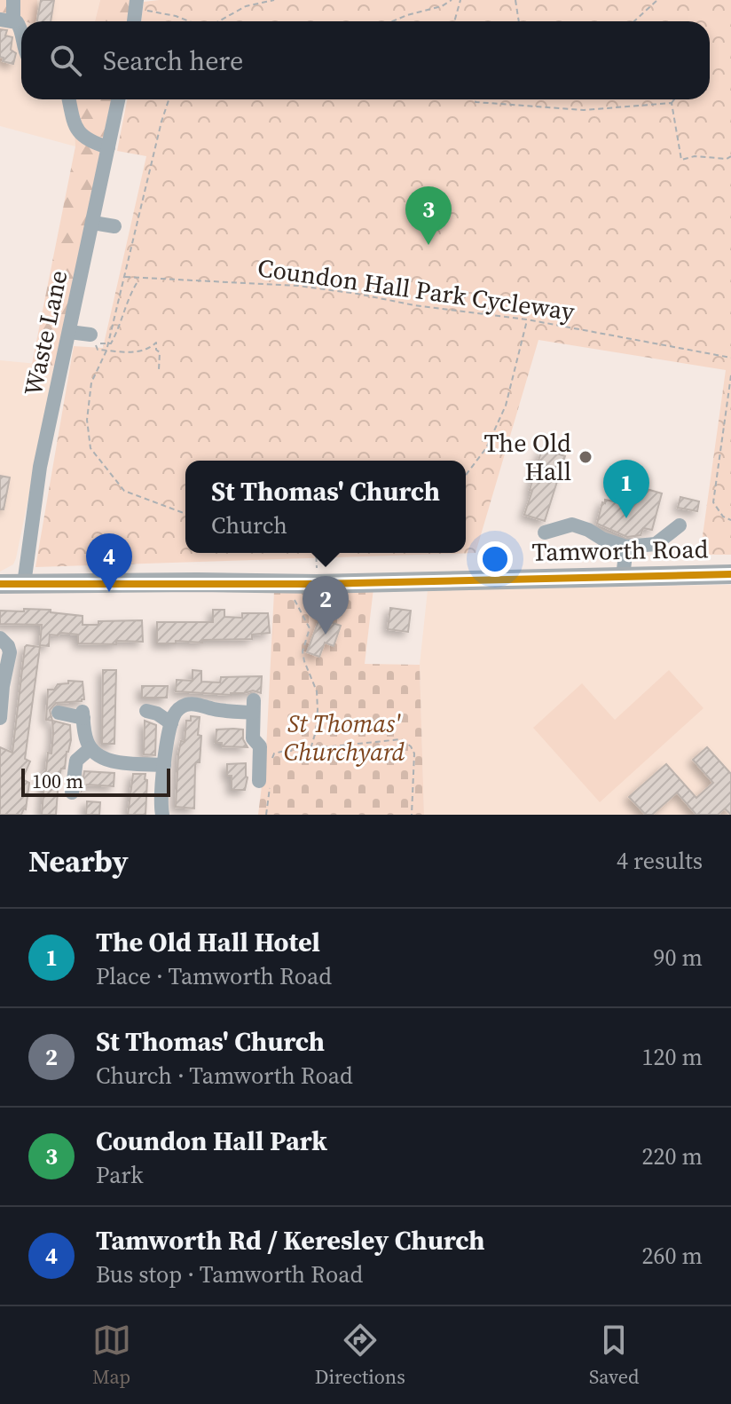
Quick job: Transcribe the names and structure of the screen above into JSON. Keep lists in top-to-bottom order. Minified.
{"streets":{"main road":["Tamworth Road"],"street":["Waste Lane"],"path":["Coundon Hall Park Cycleway"]},"crossings":[["Waste Lane","Tamworth Road"]],"parks":["St Thomas' Churchyard"],"places":["The Old Hall"],"scale_bar":"100 m","page":{"search":"Search here","pins":["3","1","4","2"],"popup":["St Thomas' Church","Church"],"scale":"100 m","heading":["Nearby","4 results"],"list":[{"mark":"1","name":"The Old Hall Hotel","note":"Place · Tamworth Road","value":"90 m"},{"mark":"2","name":"St Thomas' Church","note":"Church · Tamworth Road","value":"120 m"},{"mark":"3","name":"Coundon Hall Park","note":"Park","value":"220 m"},{"mark":"4","name":"Tamworth Rd / Keresley Church","note":"Bus stop · Tamworth Road","value":"260 m"}],"nav":["Map","Directions","Saved"]}}
